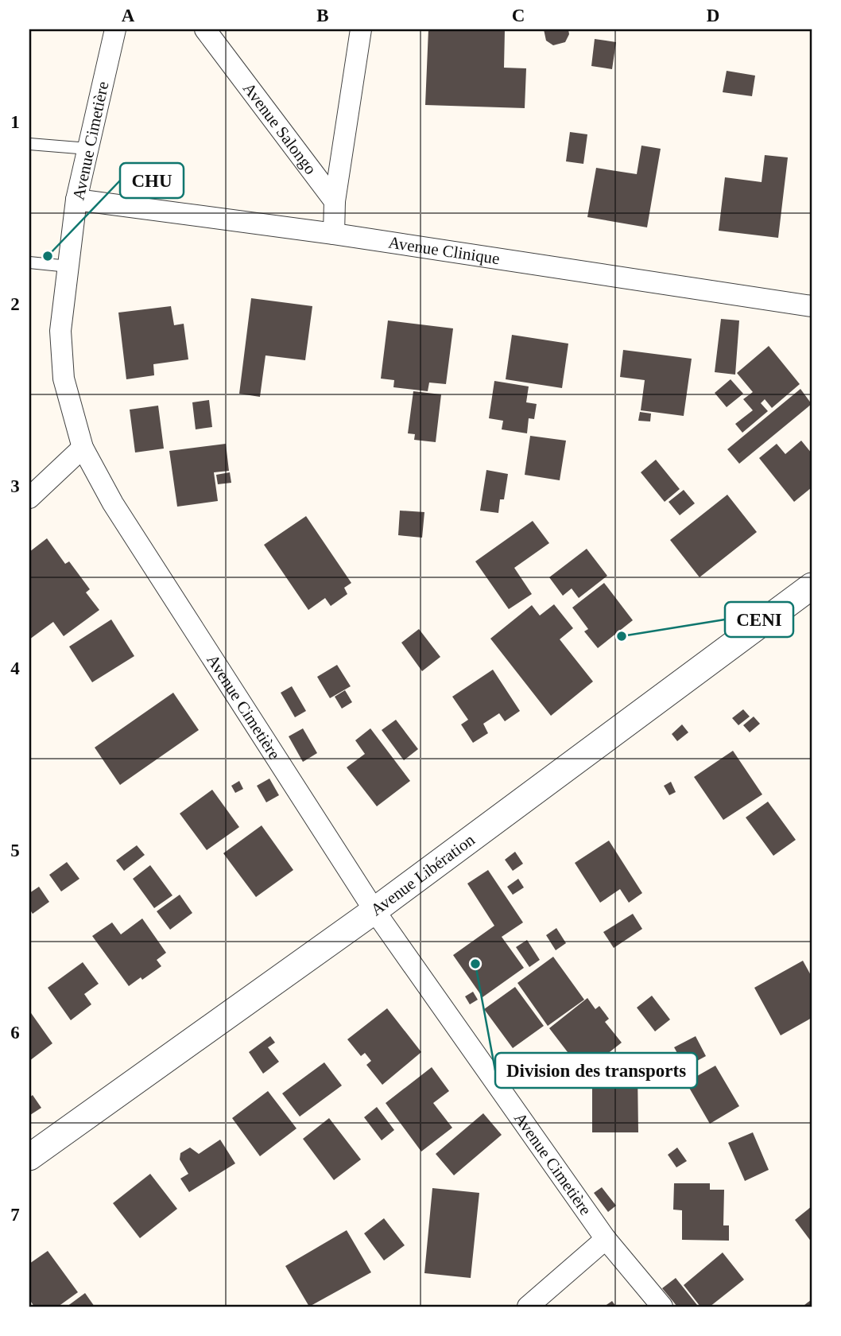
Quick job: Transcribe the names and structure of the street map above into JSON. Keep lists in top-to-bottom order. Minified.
{"streets":{"street":["Avenue Salongo","Avenue Cimetière","Avenue Clinique","Avenue Libération"]},"crossings":[["Avenue Cimetière","Avenue Clinique"],["Avenue Cimetière","Avenue Libération"]],"places":["CHU","CENI","Division des transports"],"grid":{"columns":["A","B","C","D"],"rows":["1","2","3","4","5","6","7"]}}
